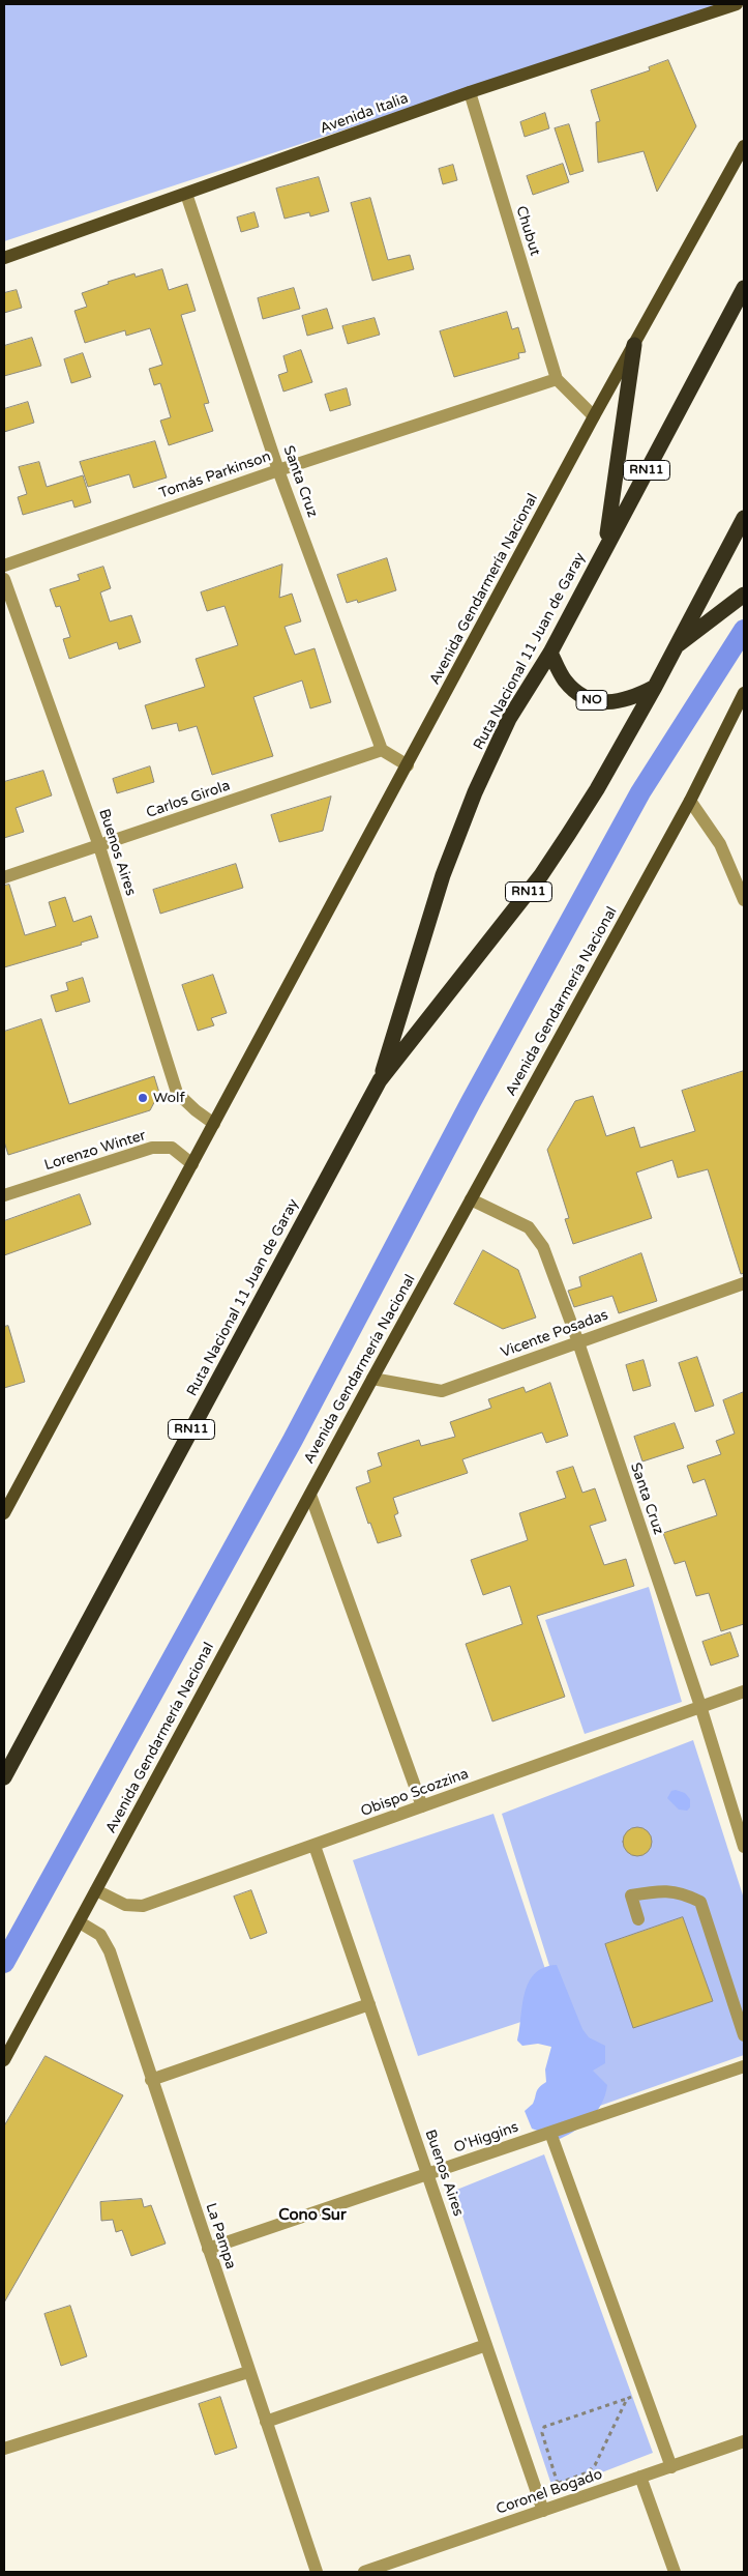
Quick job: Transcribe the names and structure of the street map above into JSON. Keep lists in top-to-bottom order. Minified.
{"streets":{"highway":["RN11","Ruta Nacional 11 Juan de Garay","NO"],"main road":["Avenida Italia","Avenida Gendarmería Nacional"],"street":["Chubut","Tomás Parkinson","Santa Cruz","Carlos Girola","Buenos Aires","Lorenzo Winter","Vicente Posadas","Obispo Scozzina","O'Higgins","La Pampa","Coronel Bogado"]},"crossings":[["Avenida Italia","Chubut"],["Avenida Italia","Santa Cruz"],["Chubut","Tomás Parkinson"],["Tomás Parkinson","Santa Cruz"],["Santa Cruz","Avenida Gendarmería Nacional"],["Santa Cruz","Carlos Girola"],["Santa Cruz","Vicente Posadas"],["Santa Cruz","Obispo Scozzina"],["Avenida Gendarmería Nacional","Buenos Aires"],["Avenida Gendarmería Nacional","Lorenzo Winter"],["Avenida Gendarmería Nacional","Vicente Posadas"],["Avenida Gendarmería Nacional","Obispo Scozzina"],["Avenida Gendarmería Nacional","La Pampa"],["Ruta Nacional 11 Juan de Garay","NO"],["Carlos Girola","Buenos Aires"],["Buenos Aires","Obispo Scozzina"],["Buenos Aires","O'Higgins"],["Buenos Aires","Coronel Bogado"],["O'Higgins","La Pampa"]],"districts":["Cono Sur"],"places":["Wolf"]}
